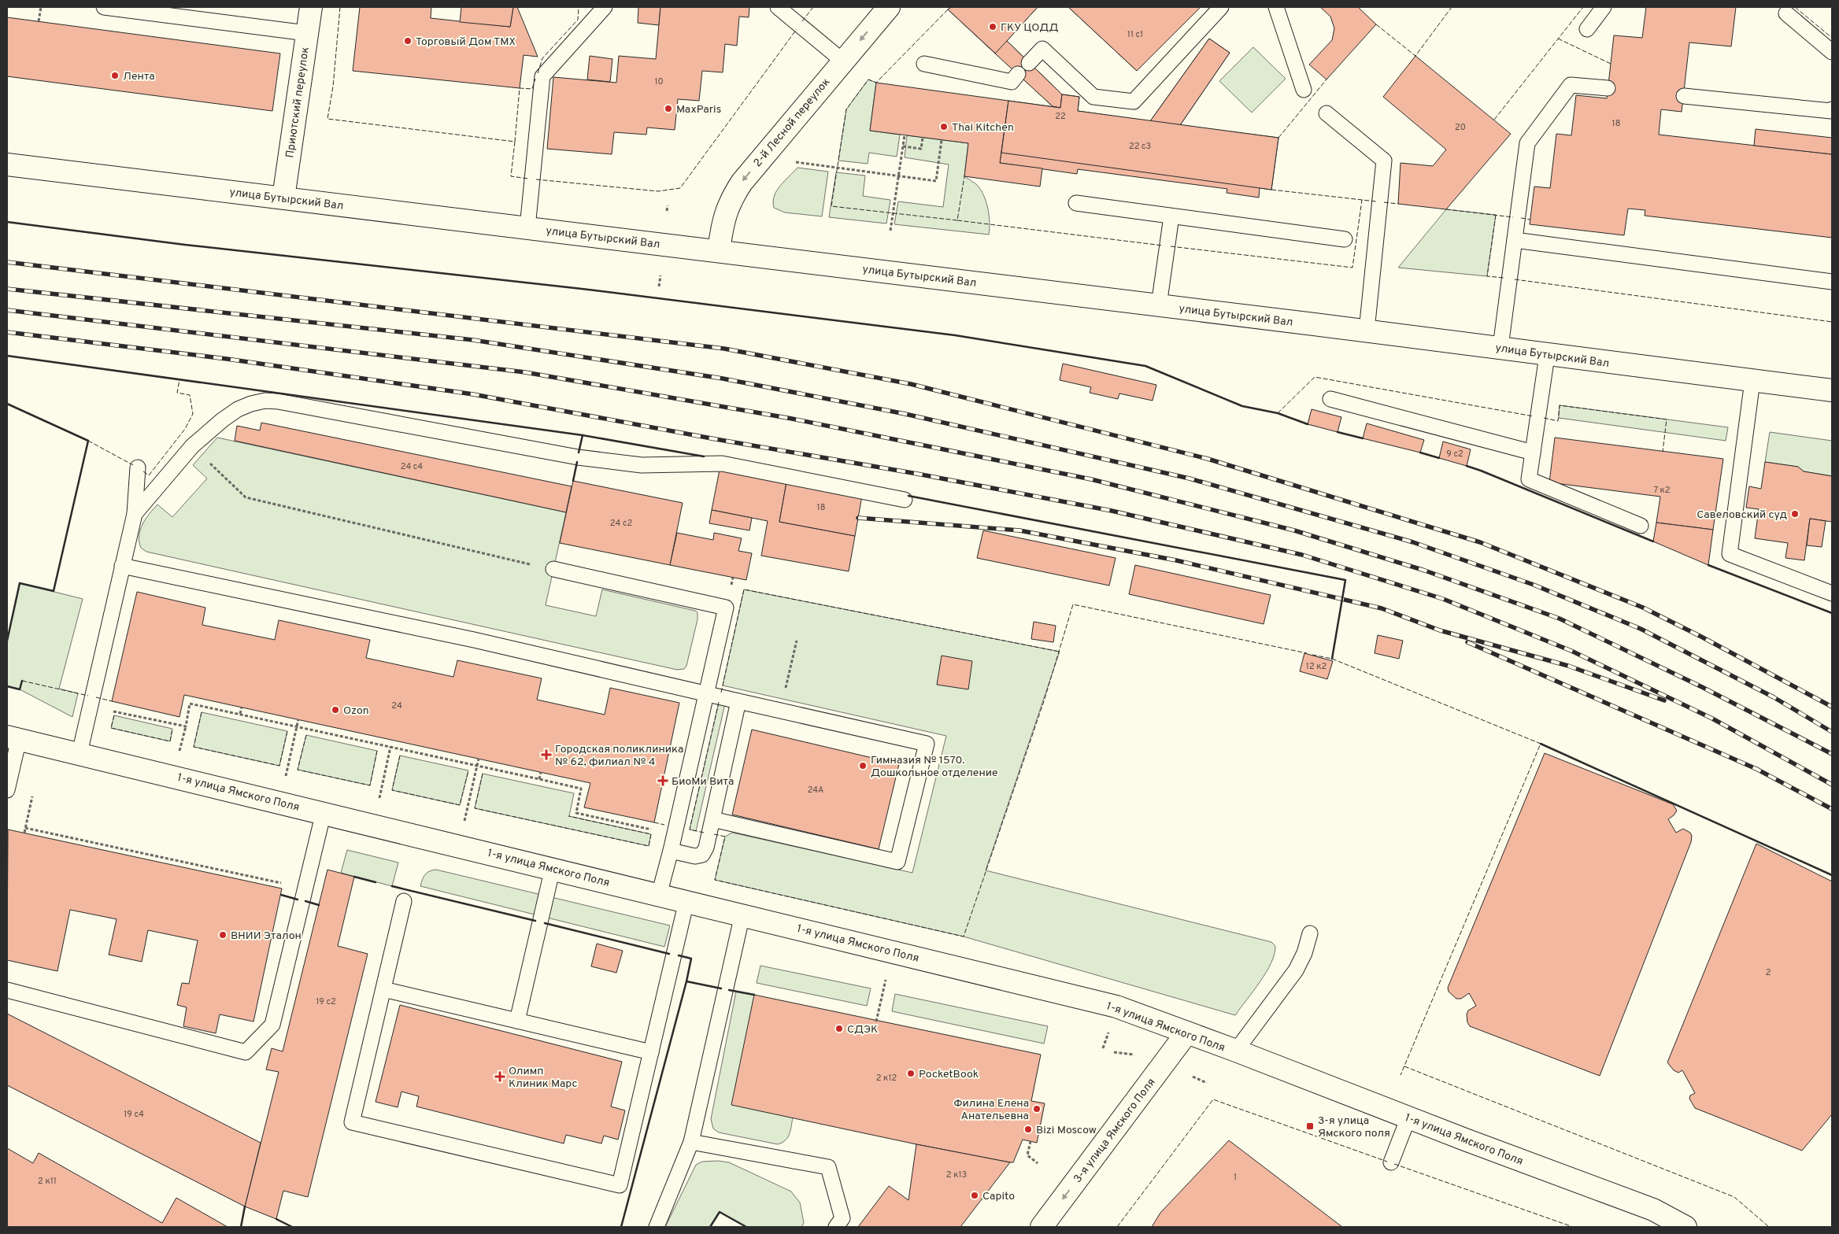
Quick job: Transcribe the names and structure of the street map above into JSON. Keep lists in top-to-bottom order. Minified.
{"streets":{"street":["Приютский переулок","2-й Лесной переулок","улица Бутырский Вал","1-я улица Ямского Поля","3-я улица Ямского Поля"]},"crossings":[["Приютский переулок","улица Бутырский Вал"],["2-й Лесной переулок","улица Бутырский Вал"],["1-я улица Ямского Поля","3-я улица Ямского Поля"]],"one_way":["2-й Лесной переулок","3-я улица Ямского Поля"],"places":{"other":["ГКУ ЦОДД","Торговый Дом ТМХ","Лента","MaxParis","Thai Kitchen","Савеловский cуд","Ozon","Гимназия № 1570. Дошкольное отделение","ВНИИ Эталон","СДЭК","PocketBook","Филина Елена Анательевна","Bizi Moscow","Capito"],"health":["Городская поликлиника № 62, филиал № 4","БиоМи Вита","Олимп Клиник Марс"],"transit":["3-я улица Ямского поля"]},"house_numbers":["11 с1","10","22","18","20","22 с3","9 с2","24 с4","7 к2","18","24 с2","12 к2","24","24А","2","19 с2","2 к12","19 c4","2 к13","1","2 к11"]}
